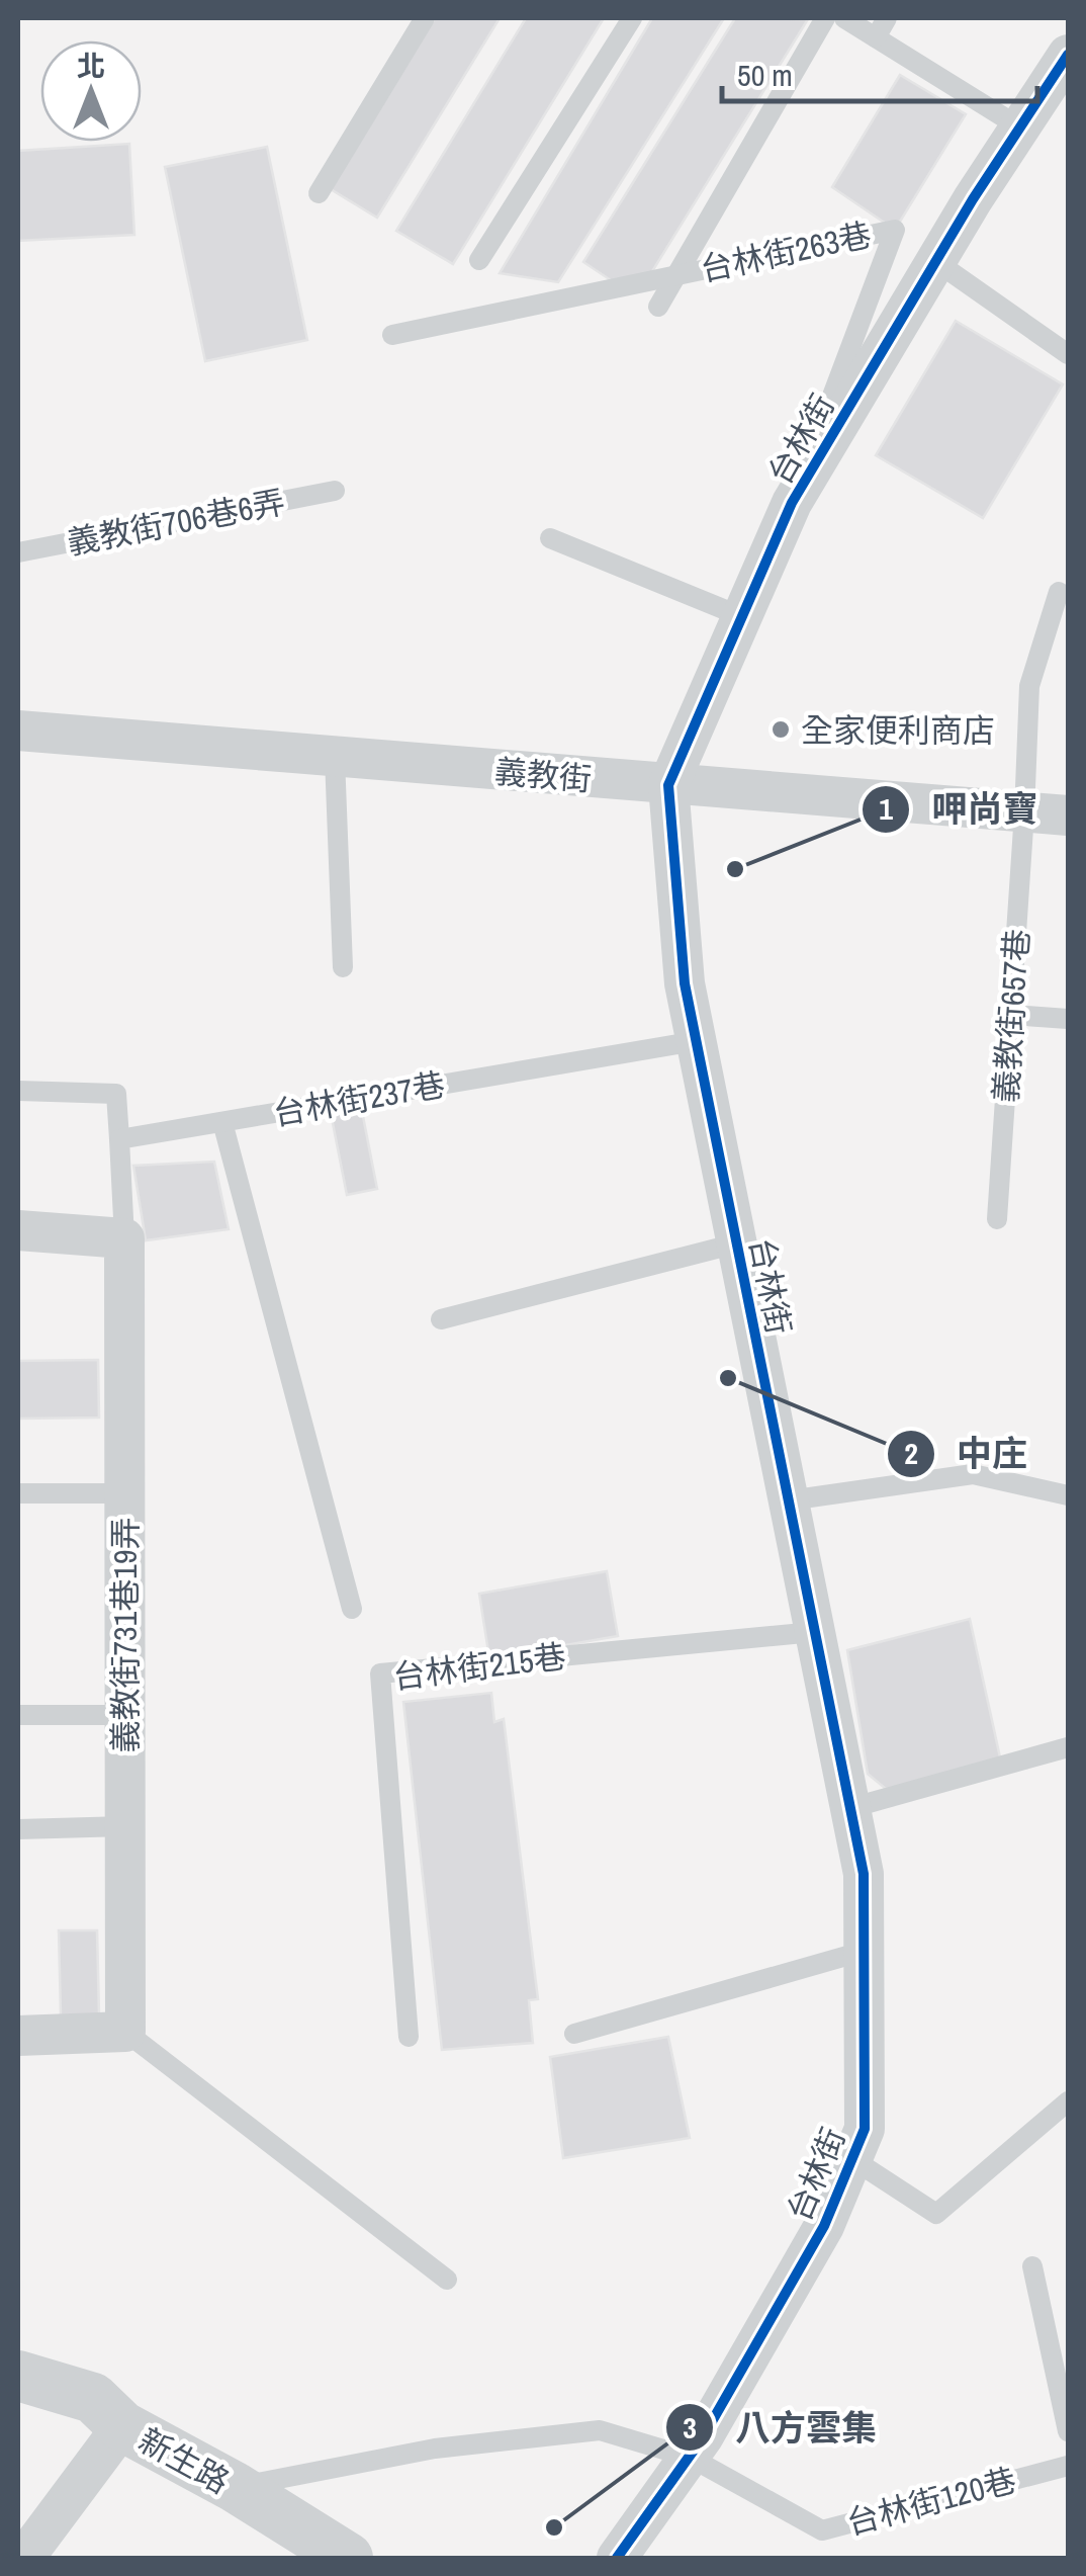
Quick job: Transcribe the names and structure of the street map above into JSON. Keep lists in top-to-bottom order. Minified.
{"streets":{"street":["台林街","義教街","義教街731巷19弄","新生路"],"lane":["台林街263巷","義教街706巷6弄","義教街657巷","台林街237巷","台林街215巷","台林街120巷"]},"crossings":[["台林街263巷","台林街"],["台林街","義教街"],["台林街","台林街237巷"],["台林街","台林街215巷"],["台林街","台林街120巷"],["義教街","義教街657巷"],["新生路","台林街120巷"]],"places":["全家便利商店","呷尚寶","中庄","八方雲集"],"scale_bar":"50 m","north":"top"}
